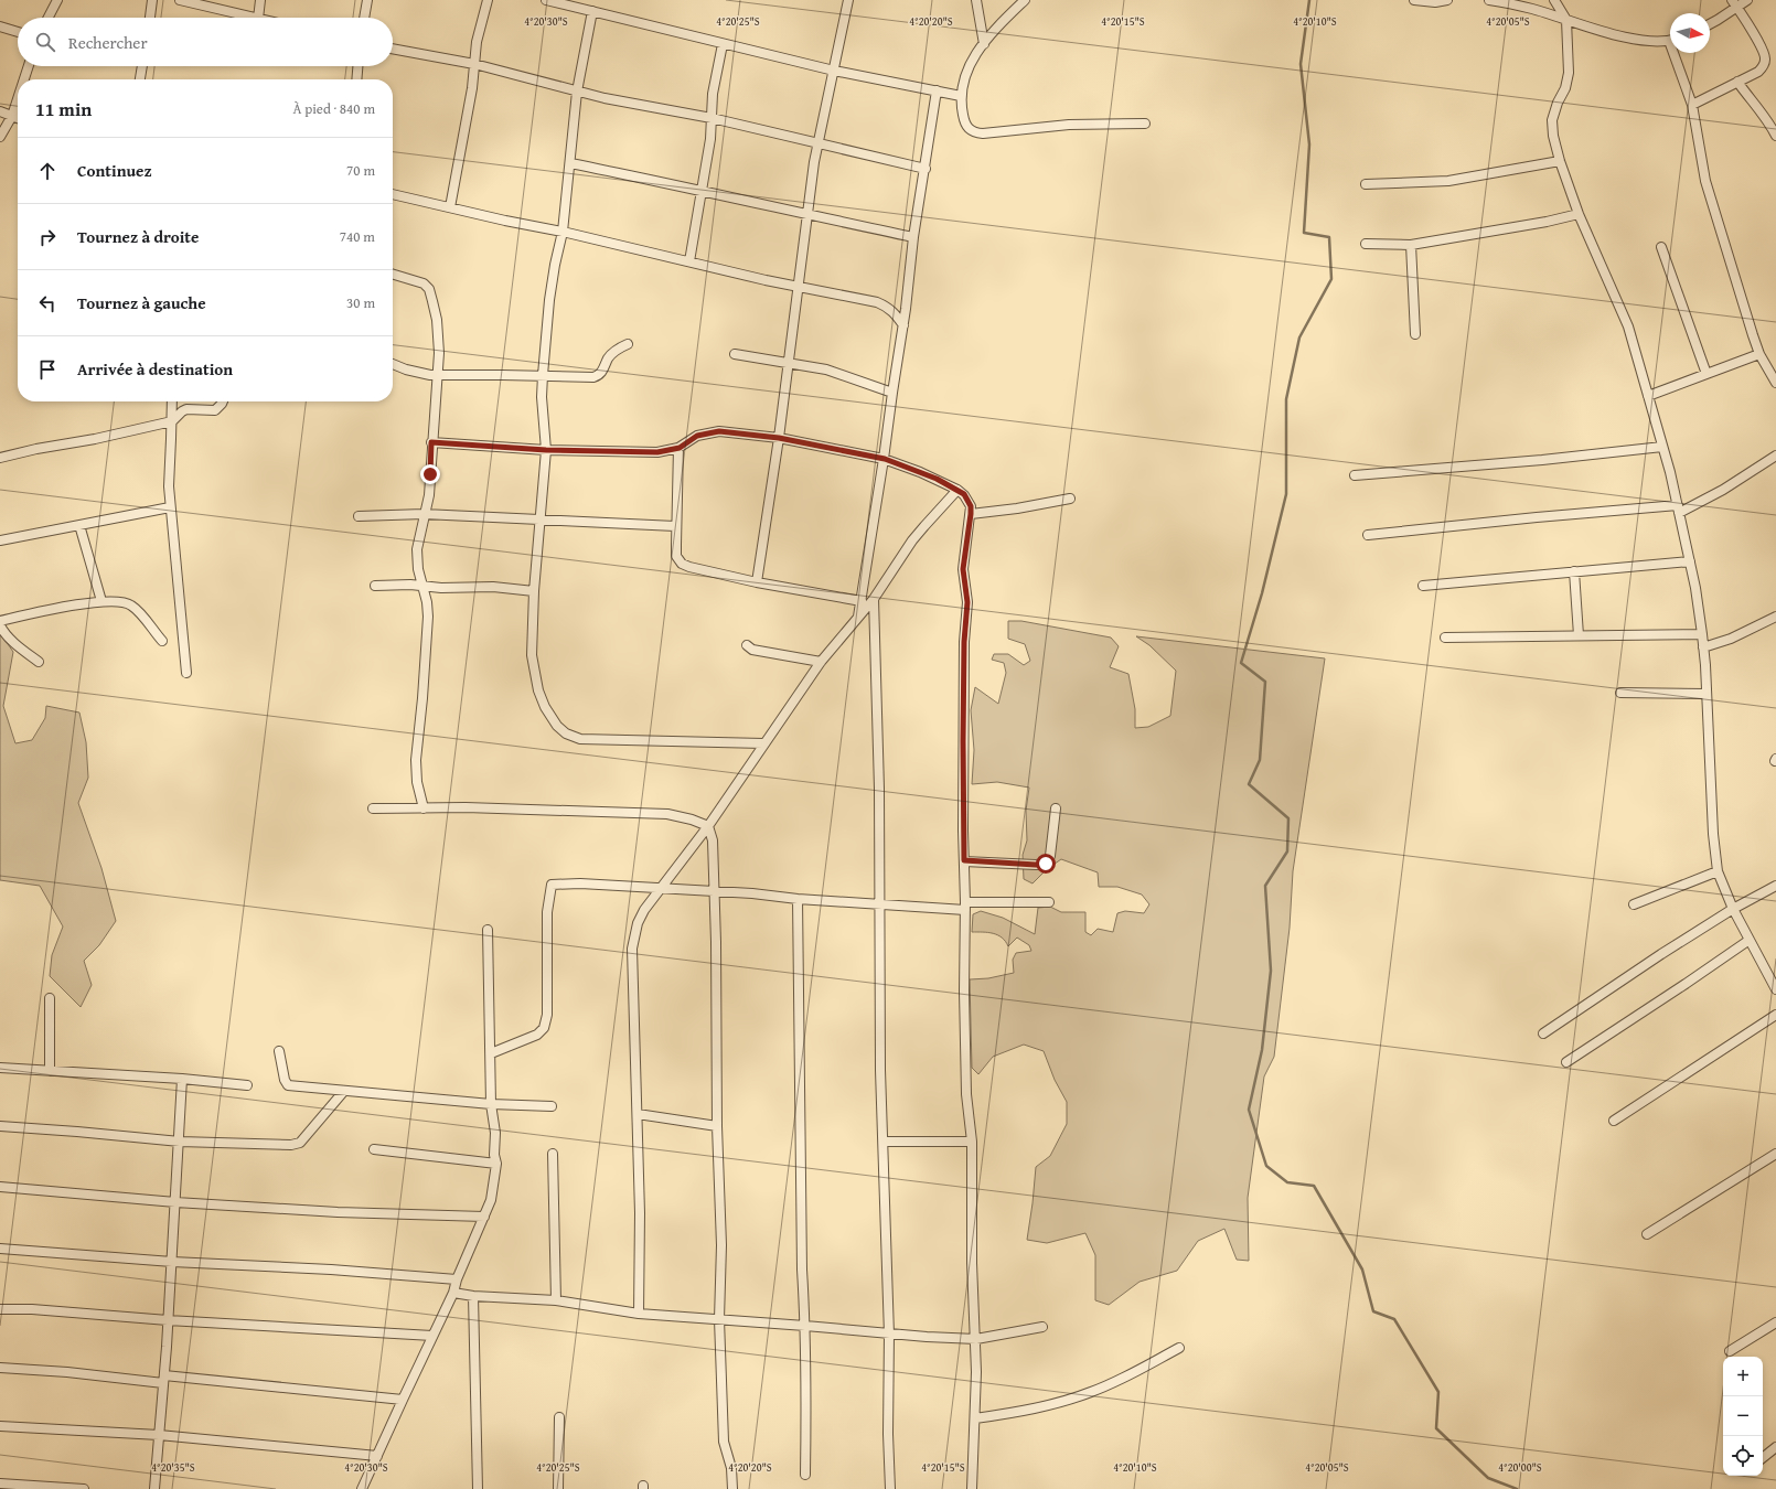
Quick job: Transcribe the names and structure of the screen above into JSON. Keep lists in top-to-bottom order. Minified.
{"north":"right","page":{"search":"Rechercher","heading":["11 min","À pied · 840 m"],"list":[["Continuez","70 m"],["Tournez à droite","740 m"],["Tournez à gauche","30 m"],"Arrivée à destination"],"map_buttons":["+","−"]},"coordinates":["4°20'30\"S","4°20'25\"S","4°20'20\"S","4°20'15\"S","4°20'10\"S","4°20'05\"S","4°20'35\"S","4°20'00\"S"]}
